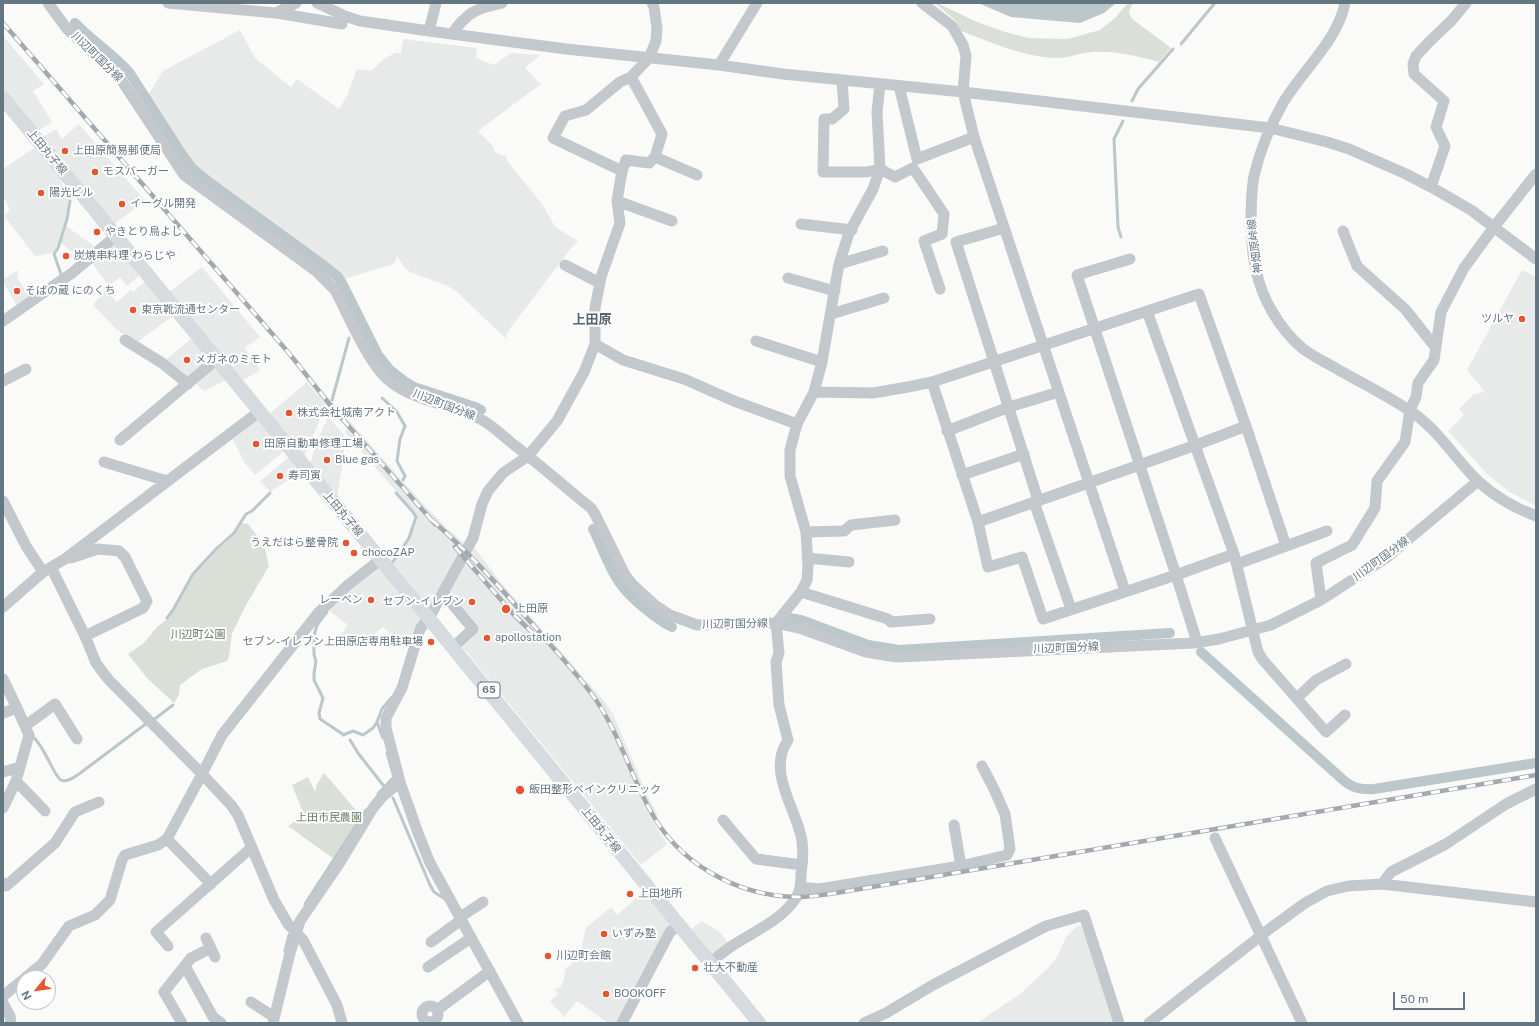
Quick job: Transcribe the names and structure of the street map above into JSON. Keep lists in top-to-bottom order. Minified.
{"streets":{"main road":["上田丸子線","65"],"street":["川辺町国分線","神畑原峠線"]},"crossings":[["川辺町国分線","神畑原峠線"]],"districts":["上田原"],"parks":["川辺町公園","上田市民農園"],"places":["上田原簡易郵便局","モスバーガー","陽光ビル","イーグル開発","やきとり鳥よし","炭焼串料理 わらじや","そばの蔵 にのくち","東京靴流通センター","ツルヤ","メガネのミモト","株式会社城南アクト","田原自動車修理工場","Blue gas","寿司寅","うえだはら整骨院","chocoZAP","レーベン","セブン-イレブン","上田原","apollostation","セブン-イレブン上田原店専用駐車場","飯田整形ペインクリニック","上田地所","いずみ塾","川辺町会館","壮大不動産","BOOKOFF"],"scale_bar":"50 m","north":"bottom left"}
